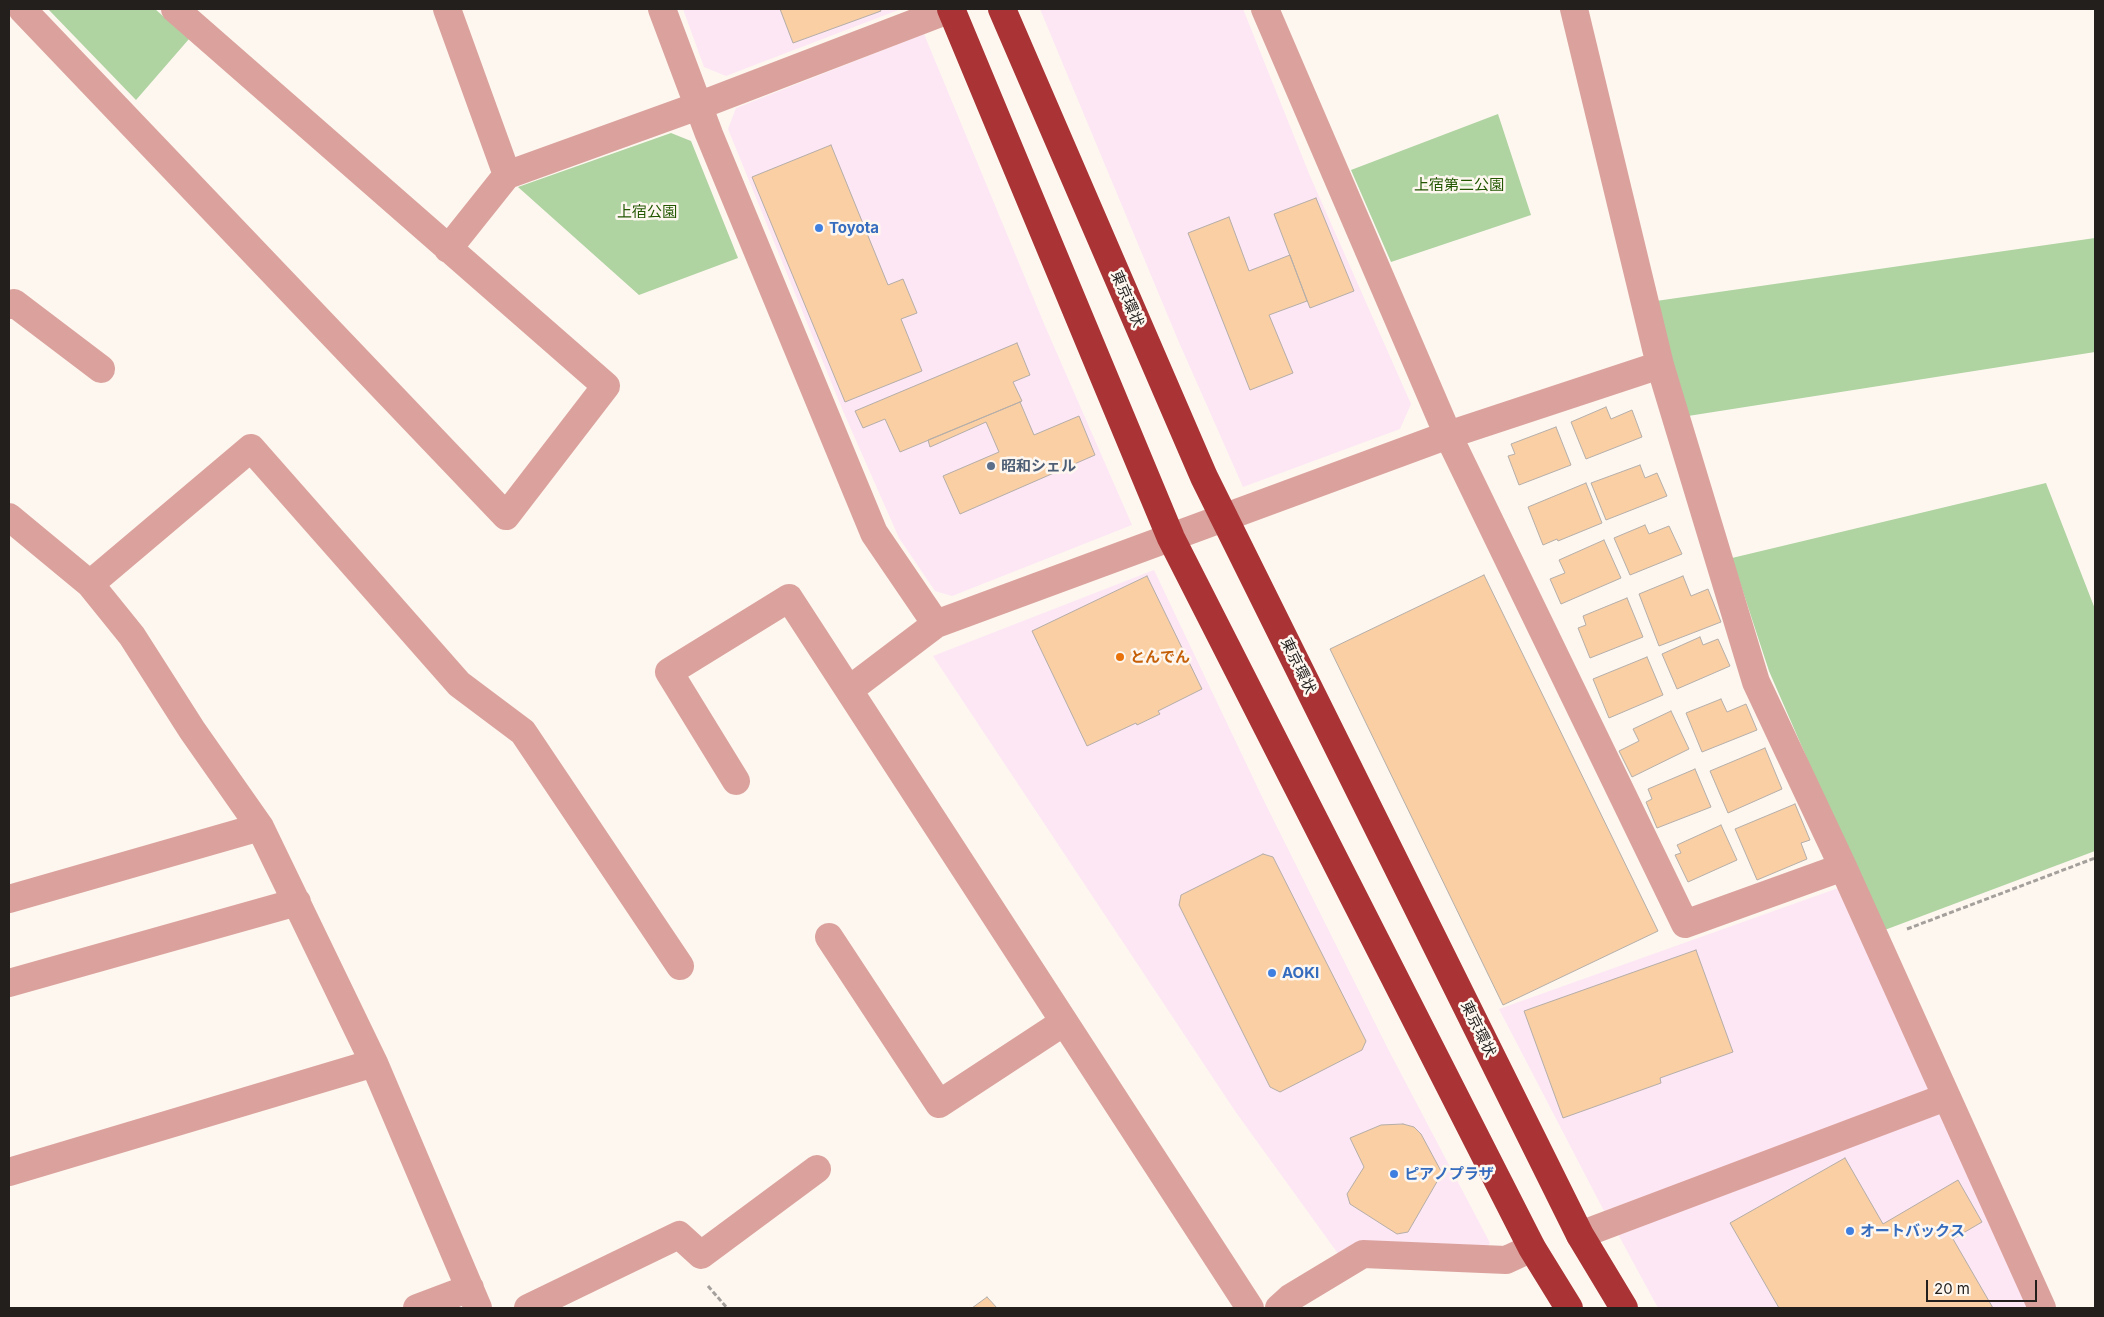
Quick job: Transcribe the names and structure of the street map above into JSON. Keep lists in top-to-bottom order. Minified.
{"streets":{"highway":["東京環状"]},"parks":["上宿第二公園","上宿公園"],"places":["Toyota","昭和シェル","とんでん","AOKI","ピアノプラザ","オートバックス"],"scale_bar":"20 m"}
